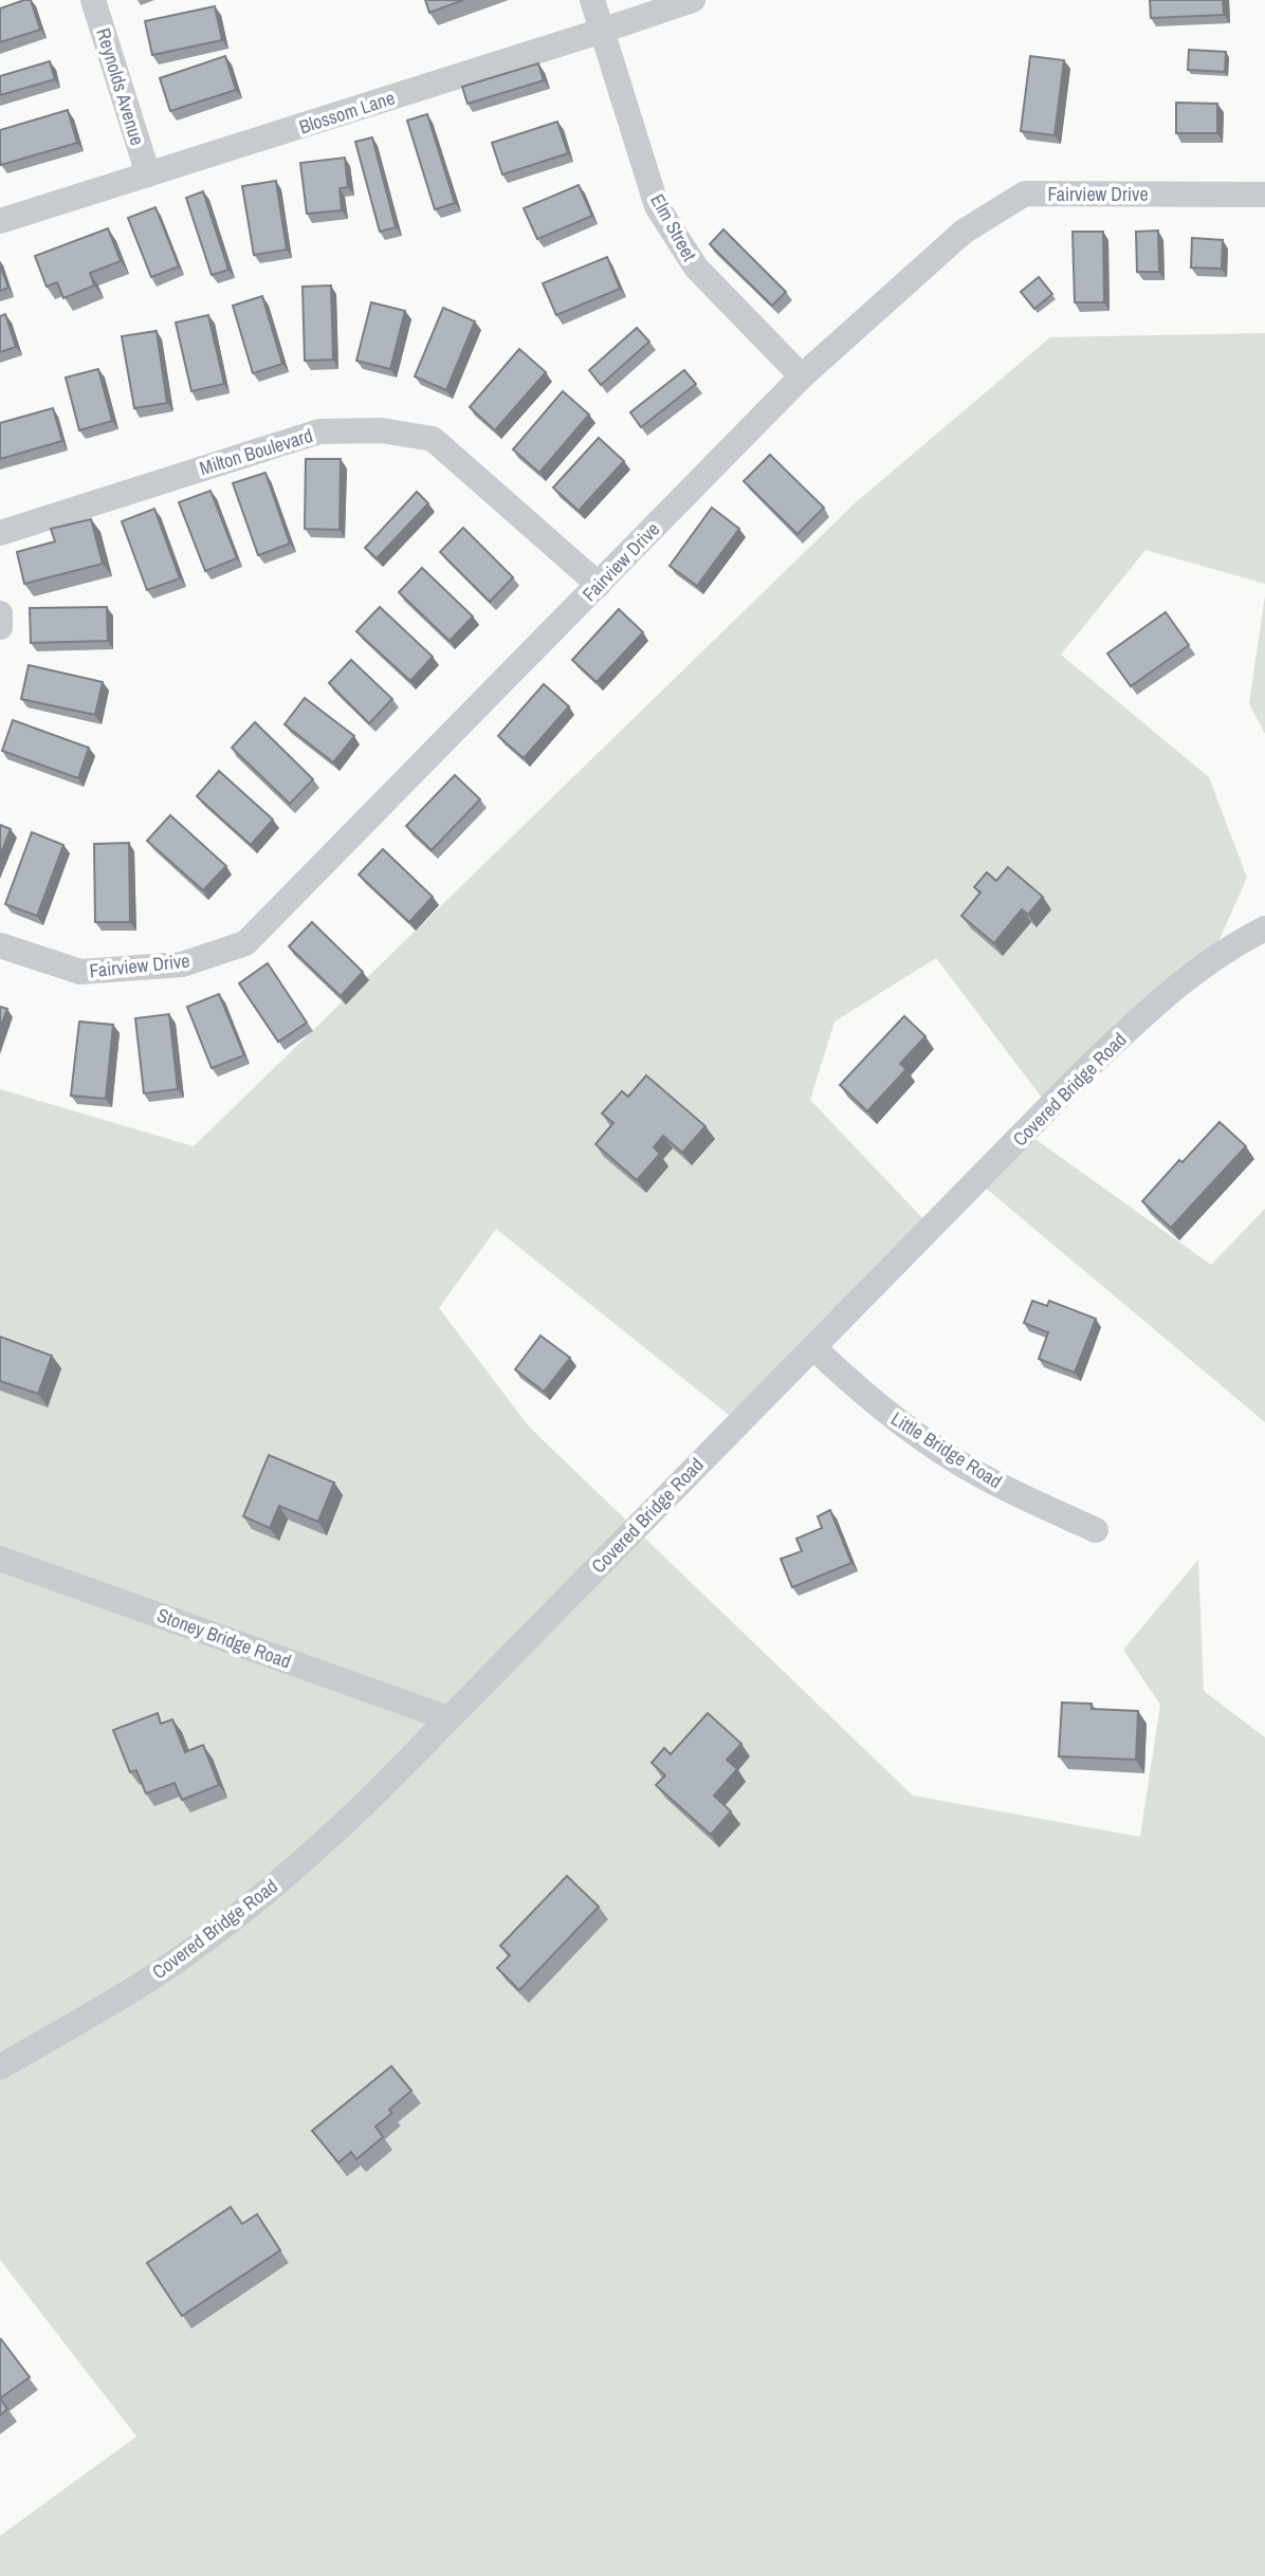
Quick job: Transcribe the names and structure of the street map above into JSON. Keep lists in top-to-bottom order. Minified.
{"streets":{"street":["Reynolds Avenue","Blossom Lane","Fairview Drive","Elm Street","Milton Boulevard","Covered Bridge Road","Little Bridge Road","Stoney Bridge Road"]},"crossings":[["Reynolds Avenue","Blossom Lane"],["Blossom Lane","Elm Street"],["Fairview Drive","Elm Street"],["Fairview Drive","Milton Boulevard"],["Covered Bridge Road","Little Bridge Road"],["Covered Bridge Road","Stoney Bridge Road"]]}
